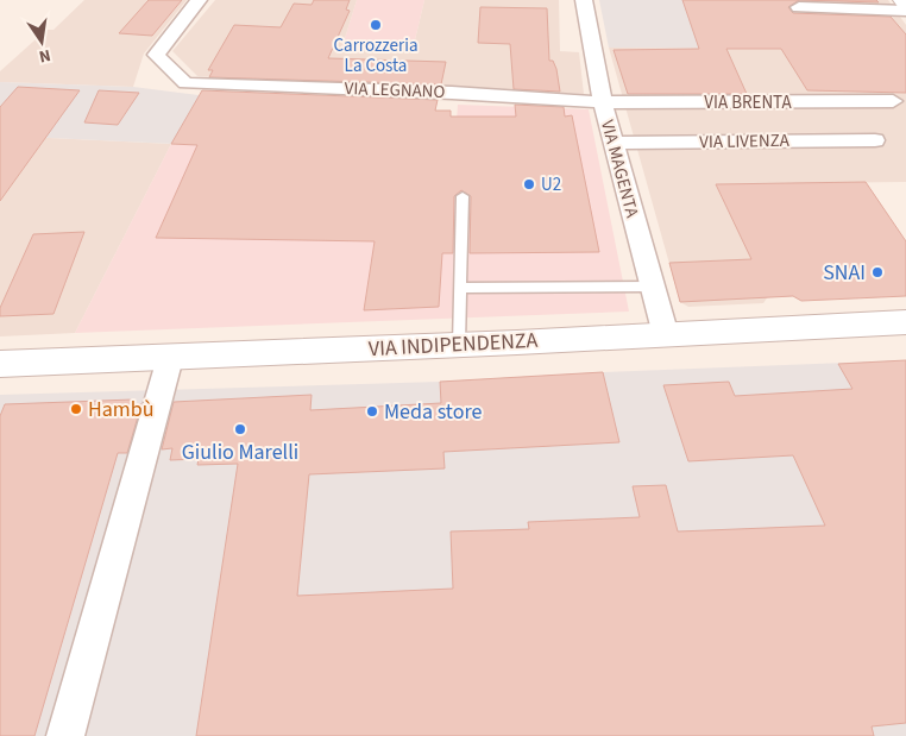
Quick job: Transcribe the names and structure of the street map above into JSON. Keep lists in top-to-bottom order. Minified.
{"streets":{"street":["VIA LEGNANO","VIA BRENTA","VIA LIVENZA","VIA MAGENTA","VIA INDIPENDENZA"]},"crossings":[["VIA LEGNANO","VIA BRENTA"],["VIA LEGNANO","VIA MAGENTA"],["VIA BRENTA","VIA MAGENTA"],["VIA LIVENZA","VIA MAGENTA"],["VIA MAGENTA","VIA INDIPENDENZA"]],"places":["Carrozzeria La Costa","U2","SNAI","Hambù","Meda store","Giulio Marelli"],"north":"bottom"}
